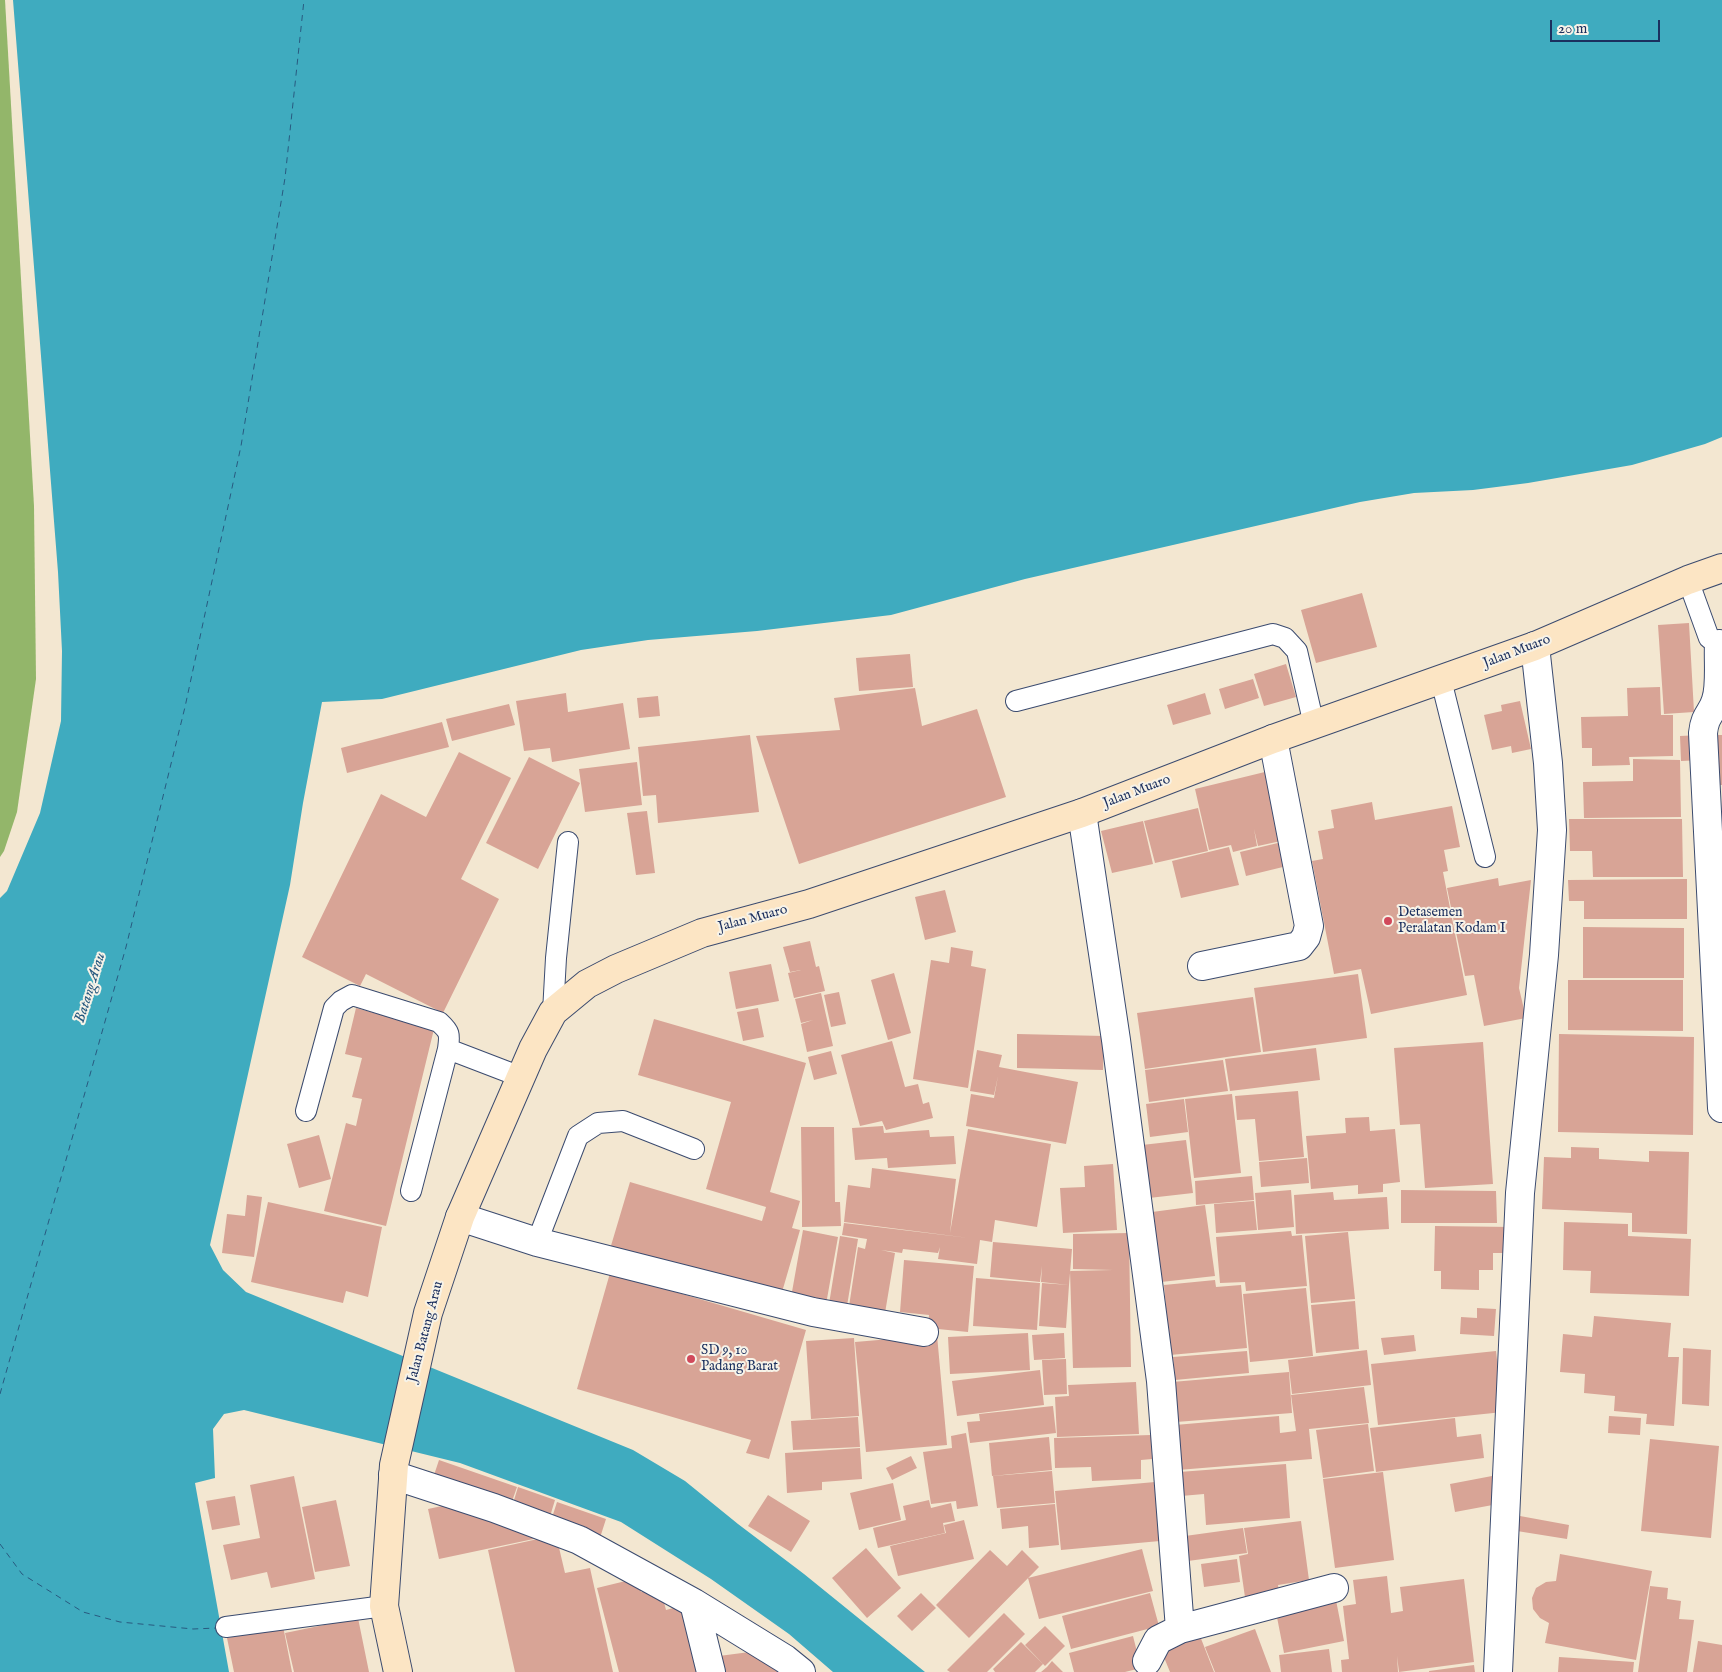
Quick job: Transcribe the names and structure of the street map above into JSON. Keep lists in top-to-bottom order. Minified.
{"streets":{"main road":["Jalan Muaro","Jalan Batang Arau"]},"crossings":[["Jalan Muaro","Jalan Batang Arau"]],"water":["Batang Arau"],"places":["Detasemen Peralatan Kodam I","SD 9, 10 Padang Barat"],"scale_bar":"20 m"}
